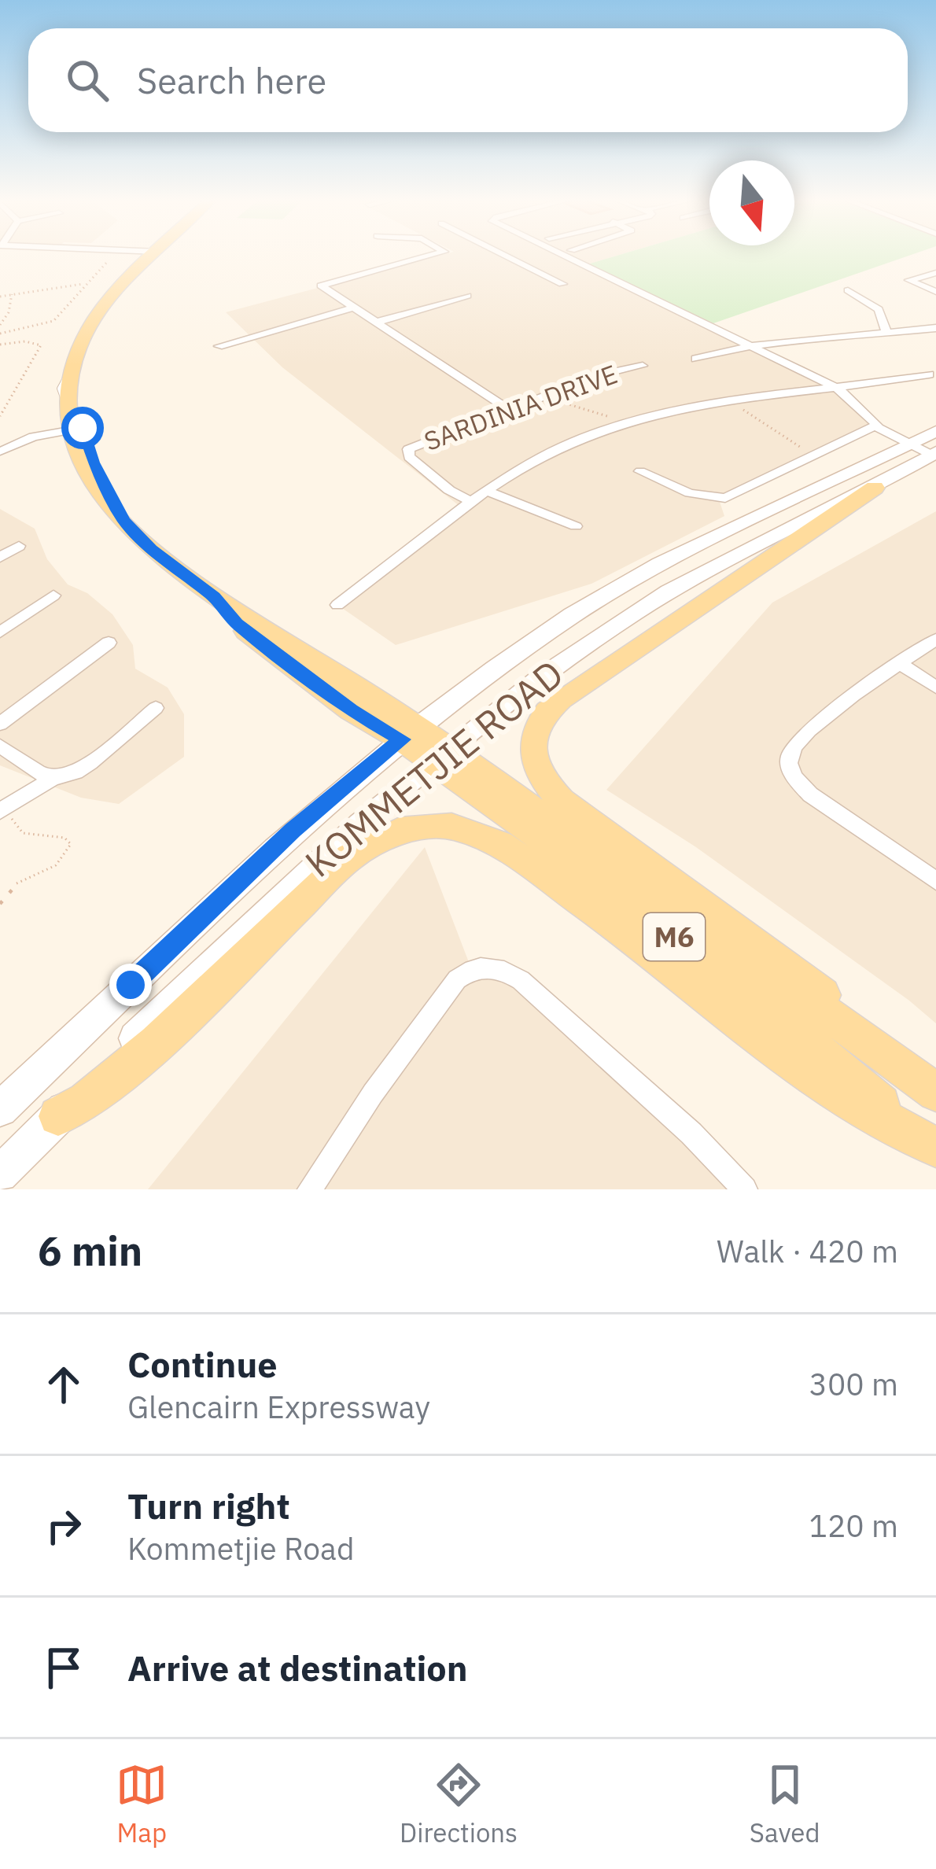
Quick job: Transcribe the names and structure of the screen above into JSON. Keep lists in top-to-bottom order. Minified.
{"streets":{"main road":["KOMMETJIE ROAD","M6"],"street":["SARDINIA DRIVE"]},"crossings":[["KOMMETJIE ROAD","M6"]],"north":"bottom","page":{"search":"Search here","heading":["6 min","Walk · 420 m"],"list":[["Continue","Glencairn Expressway","300 m"],["Turn right","Kommetjie Road","120 m"],"Arrive at destination"],"nav":["Map","Directions","Saved"]}}
